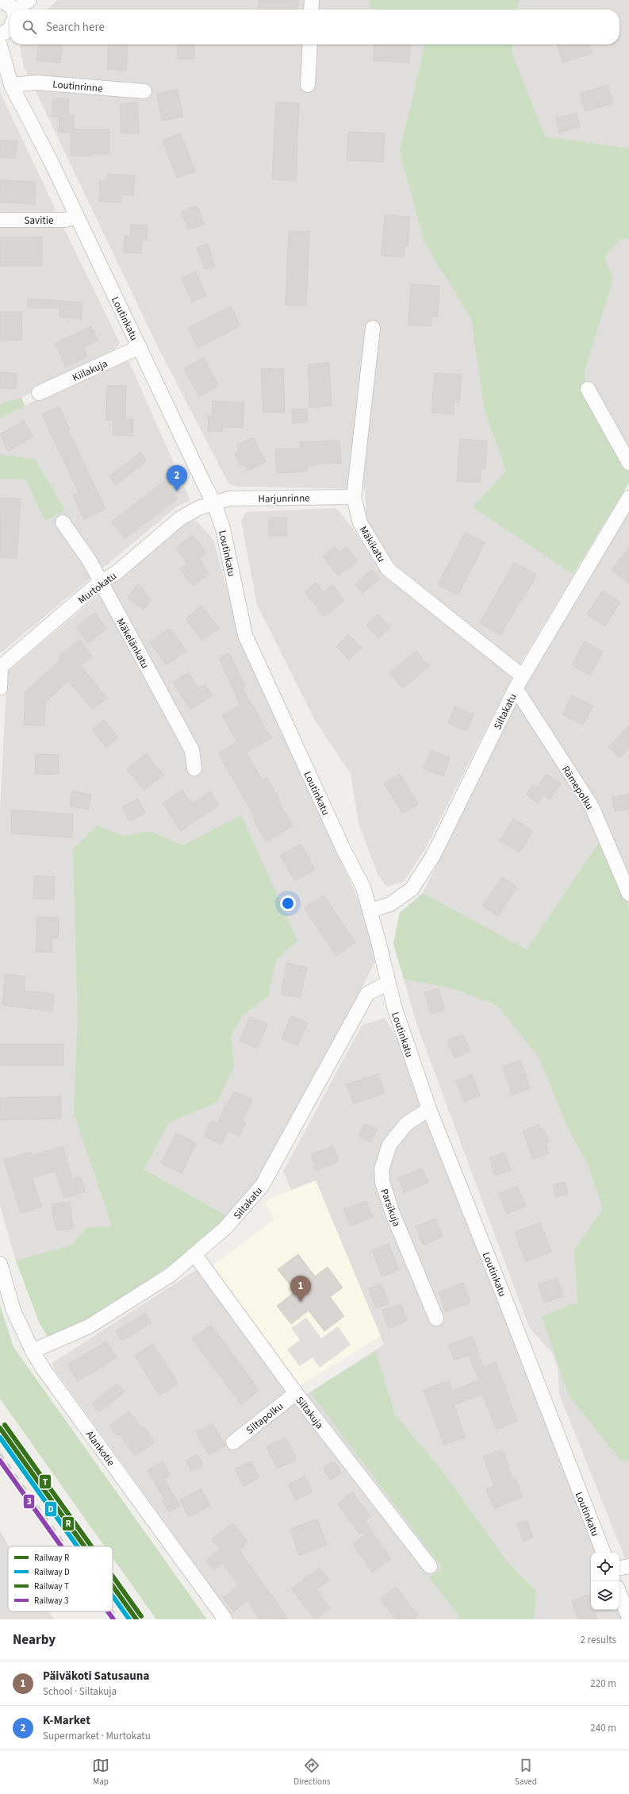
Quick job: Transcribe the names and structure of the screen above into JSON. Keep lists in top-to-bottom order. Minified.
{"streets":{"street":["Loutinrinne","Savitie","Loutinkatu","Kiilakuja","Harjunrinne","Mäkikatu","Murtokatu","Mäkelänkatu","Siltakatu","Rämepolku","Parsikuja","Siltakuja","Siltapolku","Alankotie"]},"crossings":[["Loutinrinne","Loutinkatu"],["Savitie","Loutinkatu"],["Loutinkatu","Kiilakuja"],["Loutinkatu","Harjunrinne"],["Loutinkatu","Murtokatu"],["Loutinkatu","Siltakatu"],["Loutinkatu","Parsikuja"],["Harjunrinne","Mäkikatu"],["Harjunrinne","Murtokatu"],["Mäkikatu","Siltakatu"],["Mäkikatu","Rämepolku"],["Murtokatu","Mäkelänkatu"],["Siltakatu","Rämepolku"],["Siltakatu","Siltakuja"],["Siltakatu","Alankotie"],["Siltakuja","Siltapolku"]],"lines":["rail line T","rail line R","rail line D","rail line 3"],"legend":["Railway R","Railway D","Railway T","Railway 3"],"page":{"search":"Search here","pins":["2","1"],"heading":["Nearby","2 results"],"list":[{"mark":"1","name":"Päiväkoti Satusauna","note":"School · Siltakuja","value":"220 m"},{"mark":"2","name":"K-Market","note":"Supermarket · Murtokatu","value":"240 m"}],"nav":["Map","Directions","Saved"]}}
